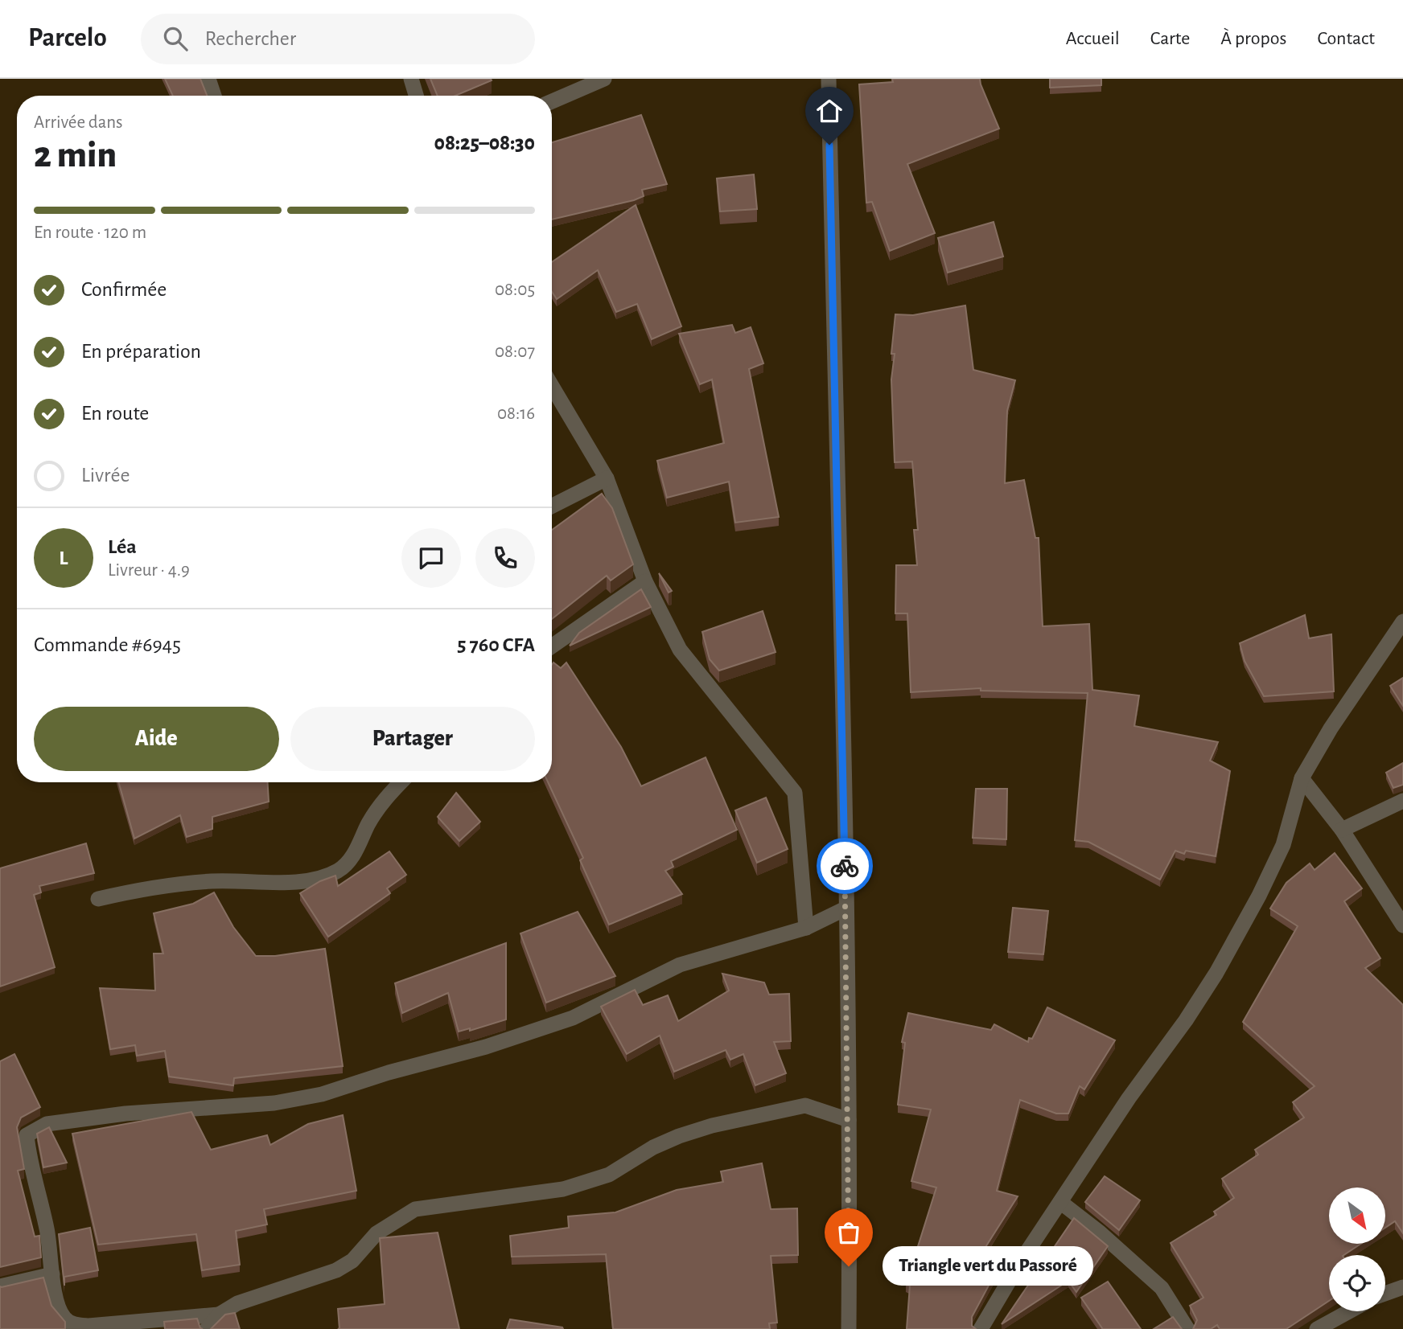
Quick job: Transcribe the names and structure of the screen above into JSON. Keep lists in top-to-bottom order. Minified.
{"places":["Triangle vert du Passoré"],"north":"bottom right","page":{"header":"Parcelo","search":"Rechercher","nav":["Accueil","Carte","À propos","Contact"],"heading":["2 min","Arrivée dans","08:25–08:30"],"panel":["Léa","Livreur · 4.9","Commande #6945","5 760 CFA"],"bar":"En route · 120 m","list":[["Confirmée","08:05"],["En préparation","08:07"],["En route","08:16"],"Livrée"],"round":"L","buttons":["Aide","Partager"],"bubble":"Triangle vert du Passoré"}}
